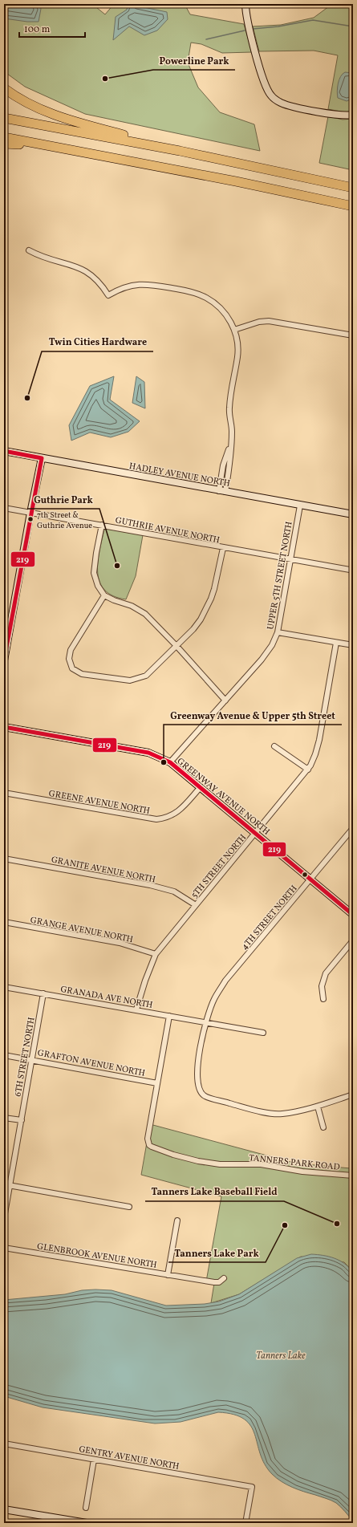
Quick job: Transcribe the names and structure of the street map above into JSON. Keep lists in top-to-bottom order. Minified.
{"streets":{"street":["HADLEY AVENUE NORTH","GUTHRIE AVENUE NORTH","UPPER 5TH STREET NORTH","GREENWAY AVENUE NORTH","GREENE AVENUE NORTH","5TH STREET NORTH","GRANITE AVENUE NORTH","4TH STREET NORTH","GRANGE AVENUE NORTH","GRANADA AVE NORTH","6TH STREET NORTH","GRAFTON AVENUE NORTH","TANNERS PARK ROAD","GLENBROOK AVENUE NORTH","GENTRY AVENUE NORTH"]},"crossings":[["HADLEY AVENUE NORTH","UPPER 5TH STREET NORTH"],["GUTHRIE AVENUE NORTH","UPPER 5TH STREET NORTH"],["UPPER 5TH STREET NORTH","GREENWAY AVENUE NORTH"],["GREENWAY AVENUE NORTH","GREENE AVENUE NORTH"],["GREENWAY AVENUE NORTH","5TH STREET NORTH"],["GREENWAY AVENUE NORTH","4TH STREET NORTH"],["5TH STREET NORTH","GRANITE AVENUE NORTH"],["5TH STREET NORTH","GRANGE AVENUE NORTH"],["5TH STREET NORTH","GRANADA AVE NORTH"],["4TH STREET NORTH","GRANADA AVE NORTH"],["GRANADA AVE NORTH","6TH STREET NORTH"],["6TH STREET NORTH","GRAFTON AVENUE NORTH"],["GRAFTON AVENUE NORTH","TANNERS PARK ROAD"]],"water":["Tanners Lake"],"places":["Powerline Park","Twin Cities Hardware","7th Street & Guthrie Avenue","Guthrie Park","Greenway Avenue & Upper 5th Street","Tanners Lake Baseball Field","Tanners Lake Park"],"lines":["transit line 219"],"scale_bar":"100 m"}
